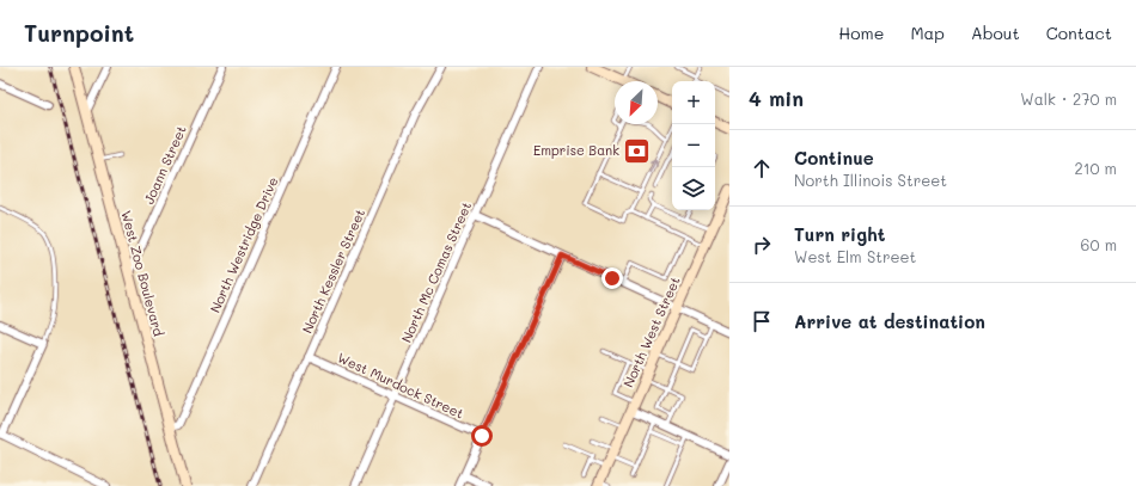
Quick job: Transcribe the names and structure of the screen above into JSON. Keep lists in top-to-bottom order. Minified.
{"streets":{"main road":["West Zoo Boulevard","North West Street"],"street":["Joann Street","North Westridge Drive","North Kessler Street","North Mc Comas Street","West Murdock Street"]},"crossings":[["Joann Street","West Zoo Boulevard"],["North Westridge Drive","West Zoo Boulevard"],["North Kessler Street","West Murdock Street"],["North Mc Comas Street","West Murdock Street"]],"places":{"bank":["Emprise Bank"]},"north":"bottom left","page":{"header":"Turnpoint","nav":["Home","Map","About","Contact"],"heading":["4 min","Walk · 270 m"],"map_buttons":["+","−"],"list":[["Continue","North Illinois Street","210 m"],["Turn right","West Elm Street","60 m"],"Arrive at destination"]}}
